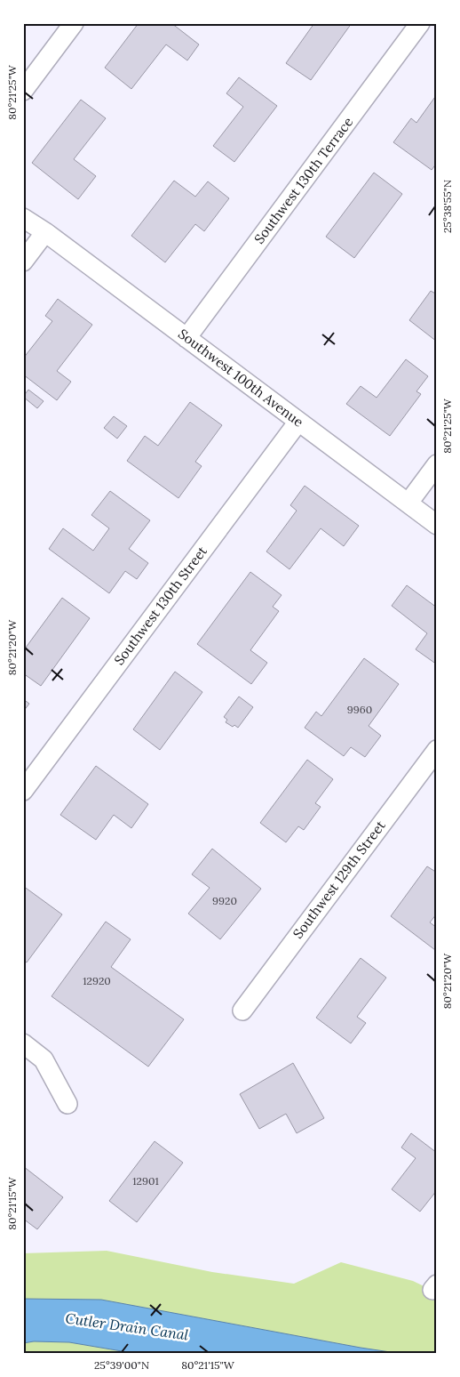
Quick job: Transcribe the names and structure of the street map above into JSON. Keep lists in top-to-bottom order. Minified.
{"streets":{"street":["Southwest 130th Terrace","Southwest 100th Avenue","Southwest 130th Street","Southwest 129th Street"]},"crossings":[["Southwest 130th Terrace","Southwest 100th Avenue"],["Southwest 100th Avenue","Southwest 130th Street"]],"water":["Cutler Drain Canal"],"house_numbers":["9960","9920","12920","12901"],"coordinates":["80°21'25\"W","25°38'55\"N","80°21'20\"W","80°21'15\"W","25°39'00\"N"]}
